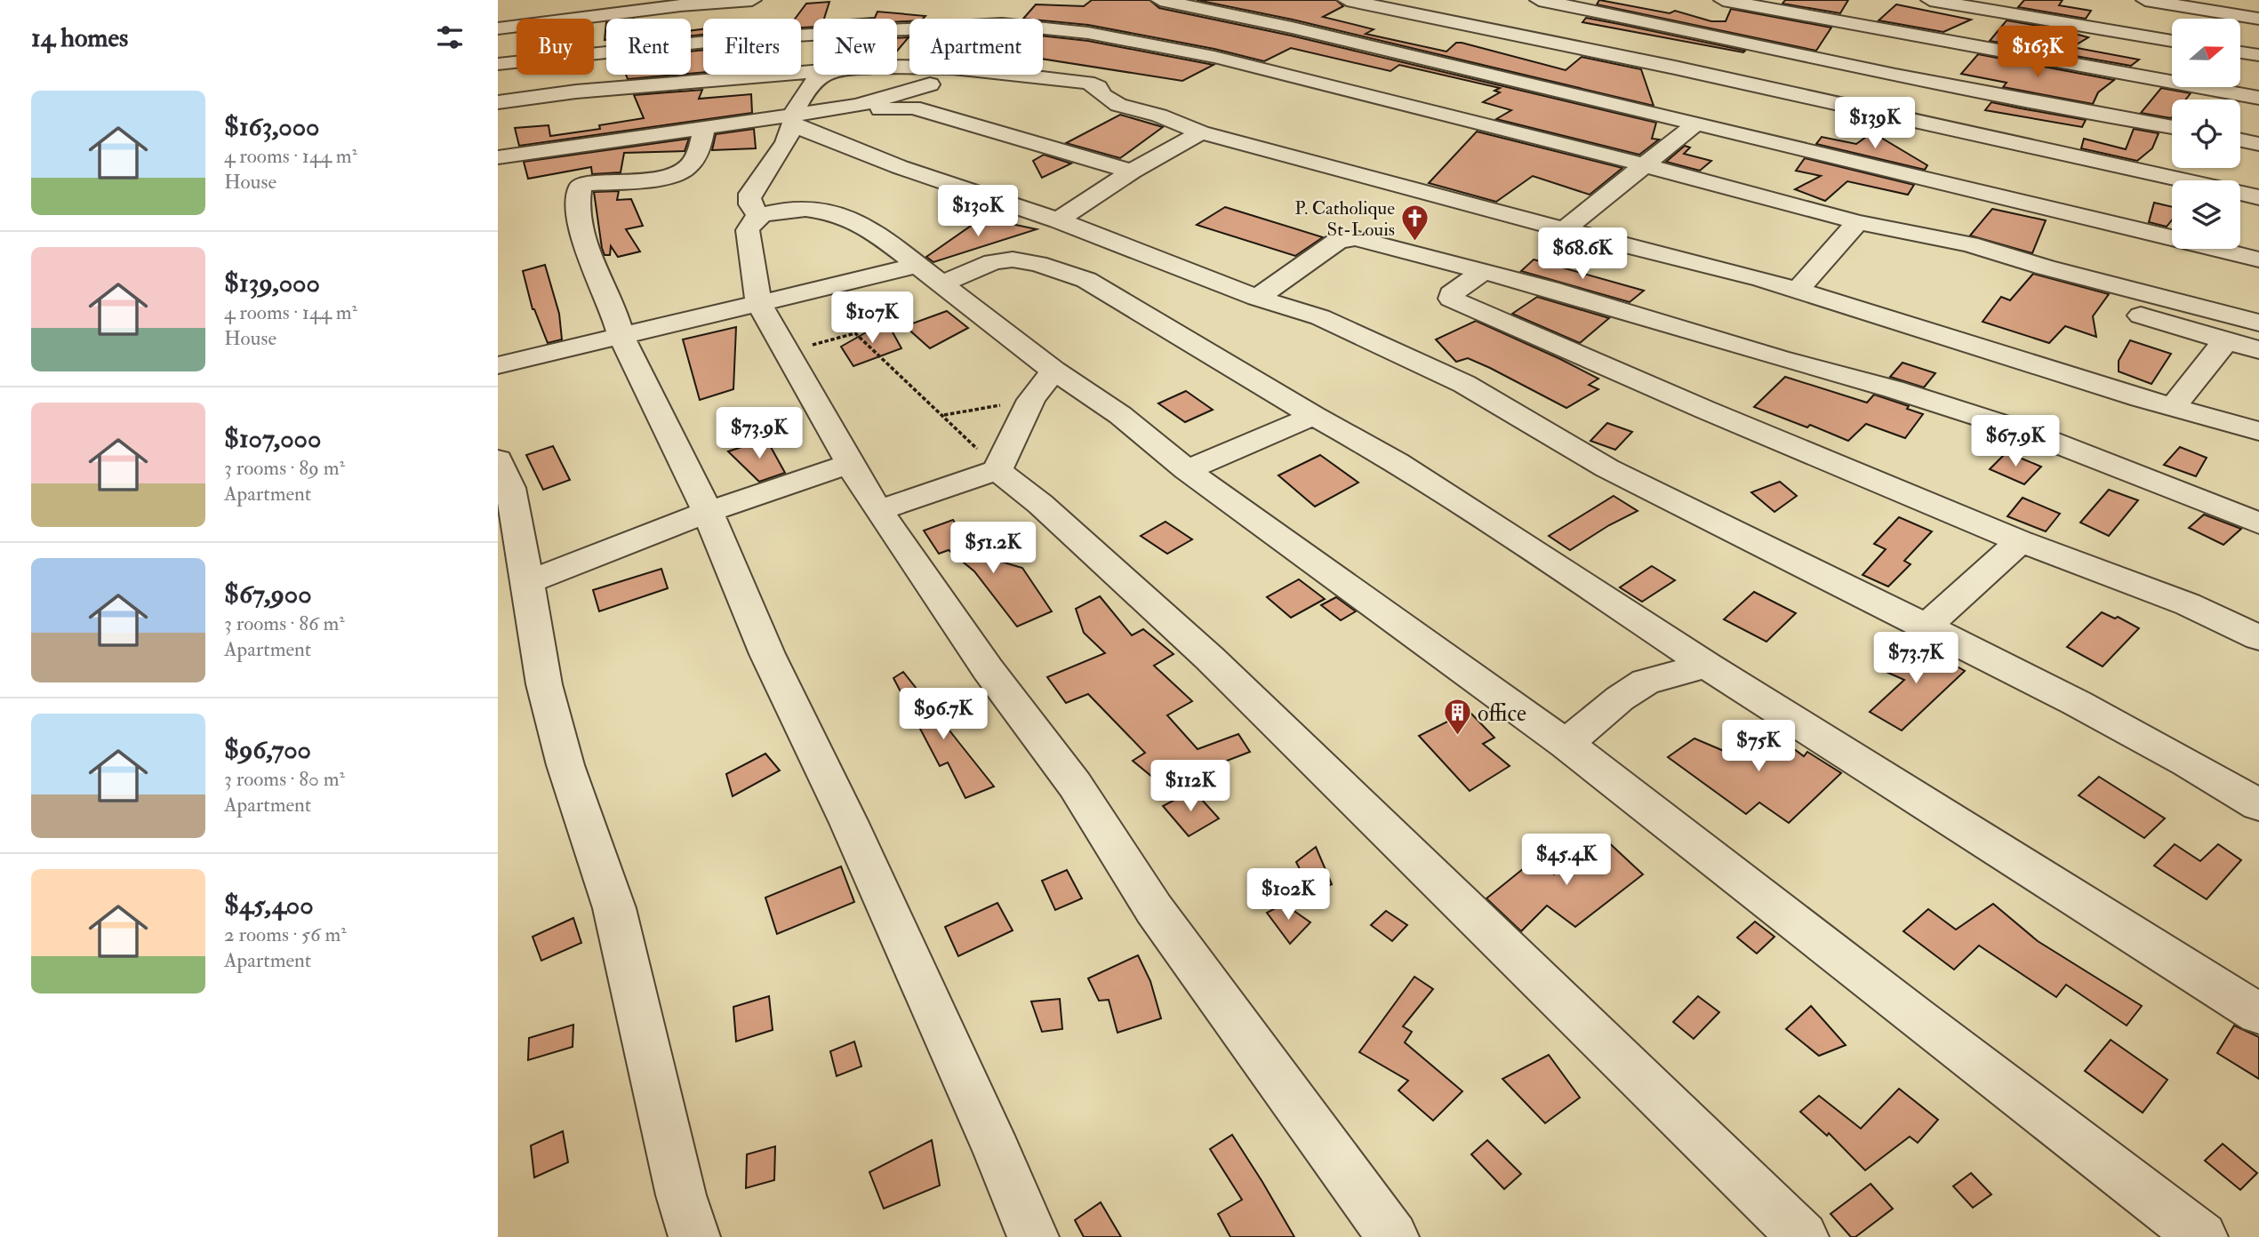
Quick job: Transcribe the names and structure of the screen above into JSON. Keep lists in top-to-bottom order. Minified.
{"places":{"church":["P. Catholique St-Louis"],"building":["office"]},"north":"right","page":{"heading":"14 homes","chip":["Buy","Rent","Filters","New","Apartment"],"price":["$163K","$139K","$130K","$68.6K","$107K","$73.9K","$67.9K","$51.2K","$73.7K","$96.7K","$75K","$112K","$45.4K","$102K"],"list":[{"name":"$163,000","note":"4 rooms · 144 m² · House"},{"name":"$139,000","note":"4 rooms · 144 m² · House"},{"name":"$107,000","note":"3 rooms · 89 m² · Apartment"},{"name":"$67,900","note":"3 rooms · 86 m² · Apartment"},{"name":"$96,700","note":"3 rooms · 80 m² · Apartment"},{"name":"$45,400","note":"2 rooms · 56 m² · Apartment"}]}}
